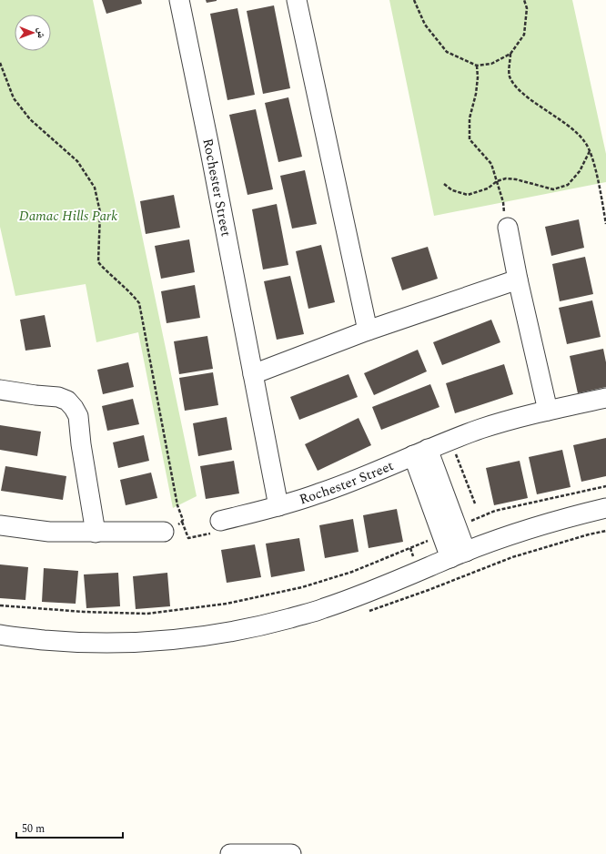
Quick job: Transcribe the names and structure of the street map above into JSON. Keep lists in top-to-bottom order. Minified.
{"streets":{"street":["Rochester Street"]},"parks":["Damac Hills Park"],"scale_bar":"50 m","north":"right"}
